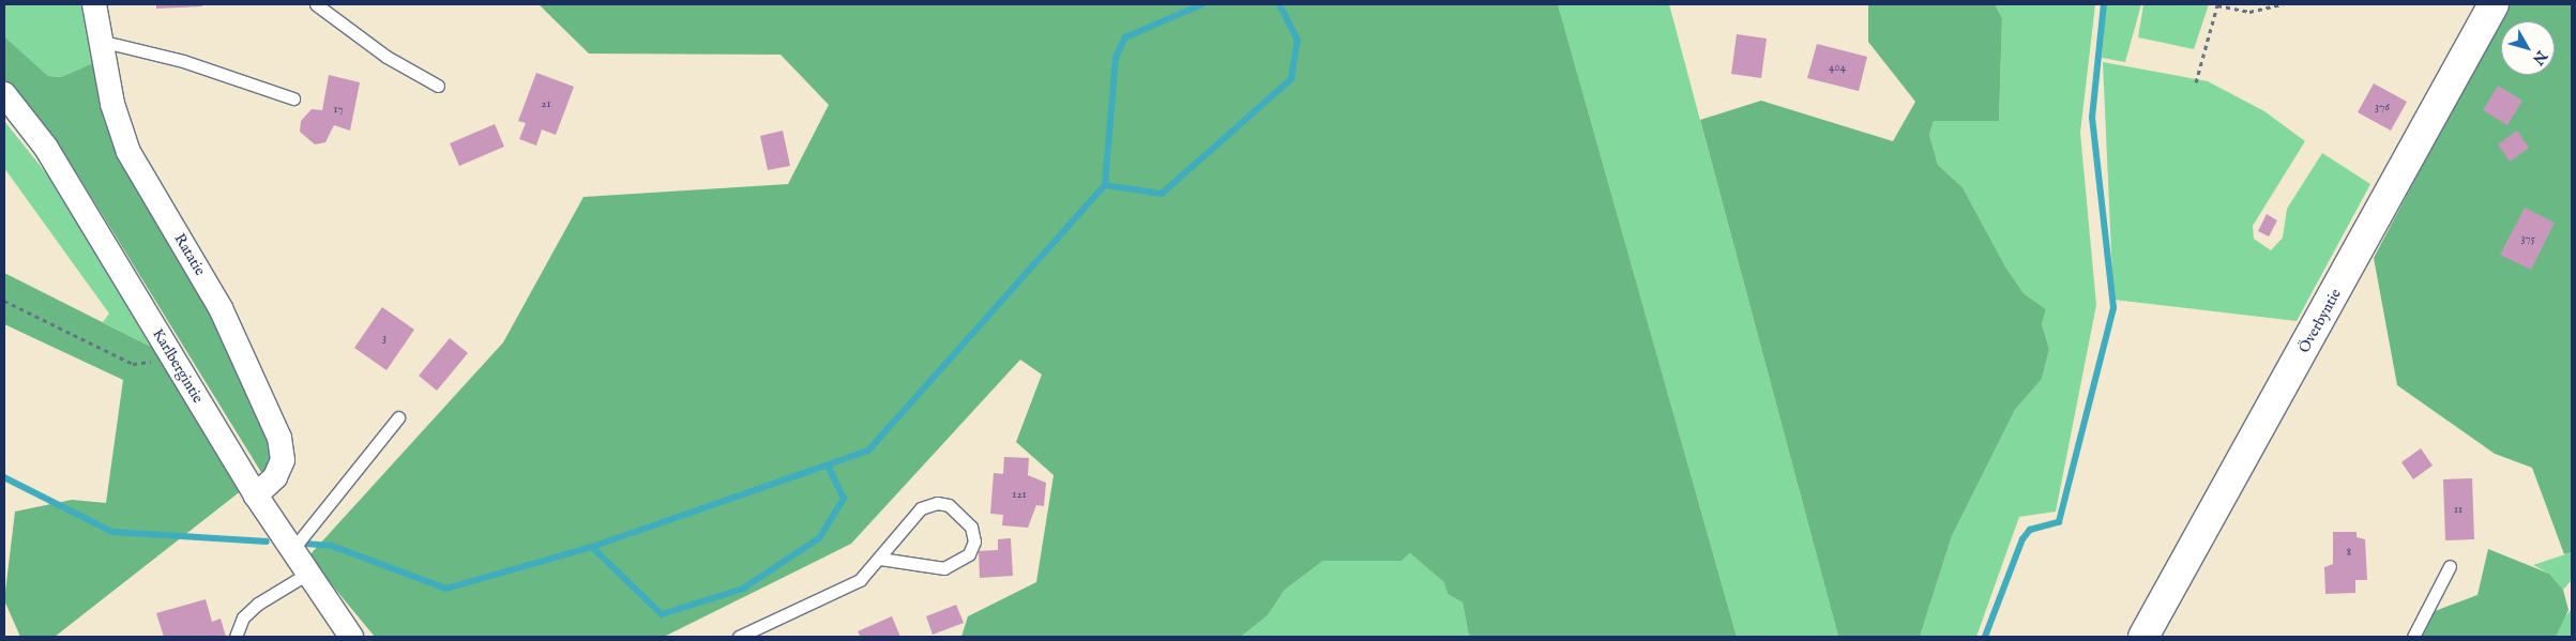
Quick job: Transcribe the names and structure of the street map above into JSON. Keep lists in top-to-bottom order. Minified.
{"streets":{"street":["Ratatie","Överbyntie","Karlbergintie"]},"crossings":[["Ratatie","Karlbergintie"]],"house_numbers":["404","21","376","17","375","3","121","11","8"],"north":"bottom right"}
